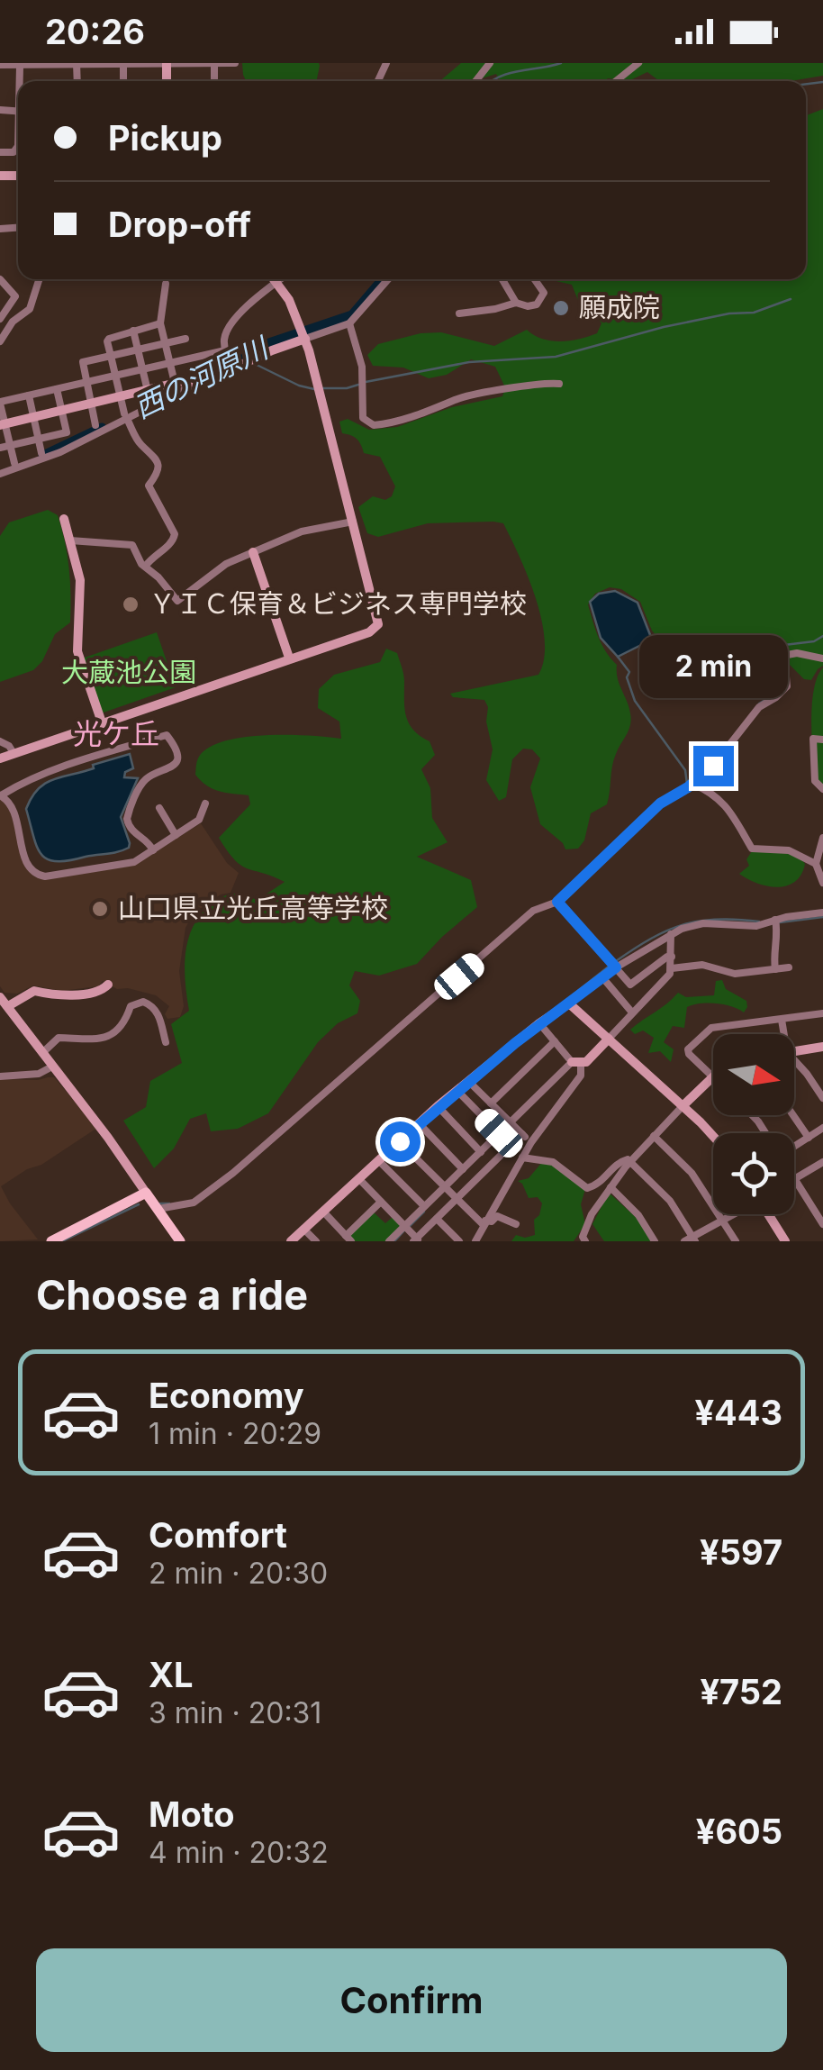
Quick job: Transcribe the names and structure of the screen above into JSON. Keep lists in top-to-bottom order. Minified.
{"districts":["光ケ丘"],"water":["西の河原川"],"parks":["大蔵池公園"],"places":["願成院","ＹＩＣ保育＆ビジネス専門学校","山口県立光丘高等学校"],"north":"right","page":{"status":"20:26","banner":["Pickup","Drop-off"],"bubble":"2 min","heading":"Choose a ride","list":[{"name":"Economy","note":"1 min · 20:29","value":"¥443"},{"name":"Comfort","note":"2 min · 20:30","value":"¥597"},{"name":"XL","note":"3 min · 20:31","value":"¥752"},{"name":"Moto","note":"4 min · 20:32","value":"¥605"}],"buttons":"Confirm"}}
